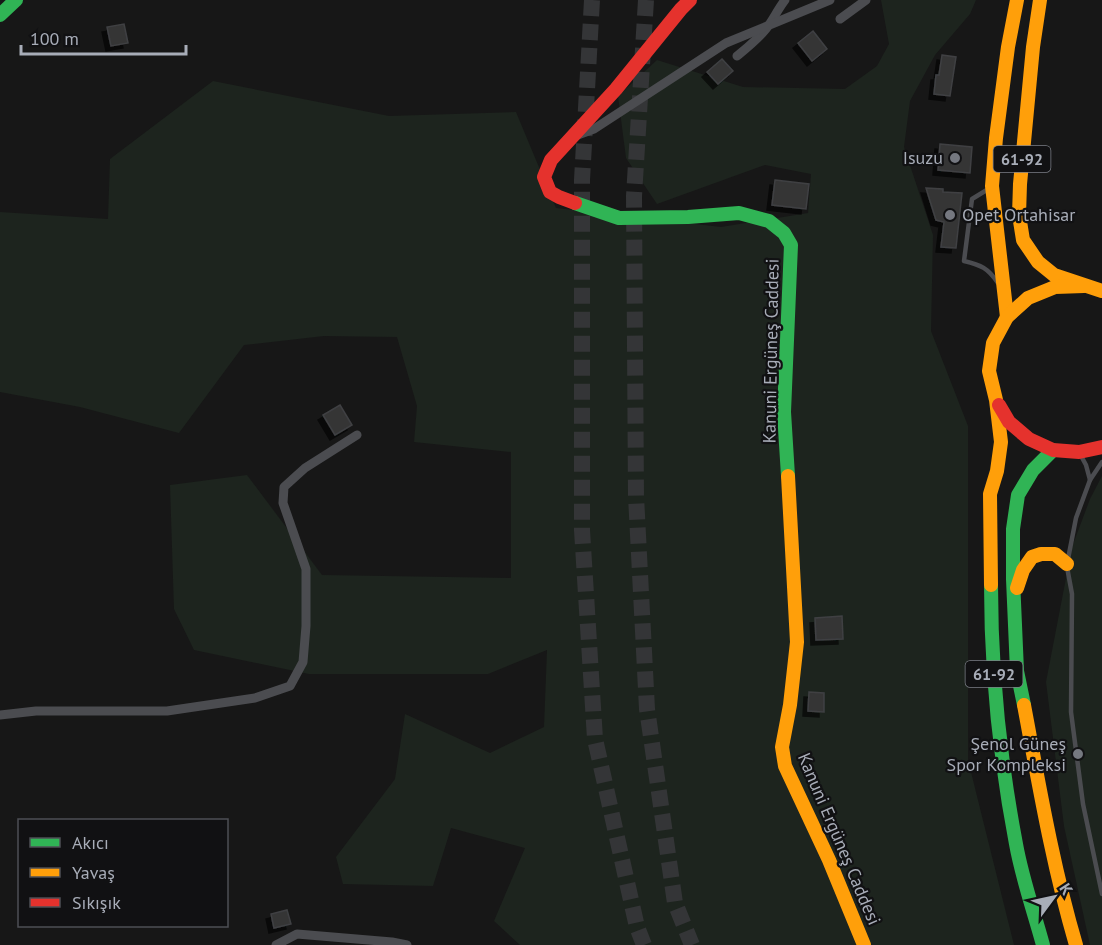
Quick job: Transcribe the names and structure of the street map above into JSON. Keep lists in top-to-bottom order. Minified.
{"streets":{"main road":["61-92","Kanuni Ergüneş Caddesi"]},"places":["Isuzu","Opet Ortahisar","Şenol Güneş Spor Kompleksi"],"legend":["Akıcı","Yavaş","Sıkışık"],"scale_bar":"100 m","north":"top right"}
